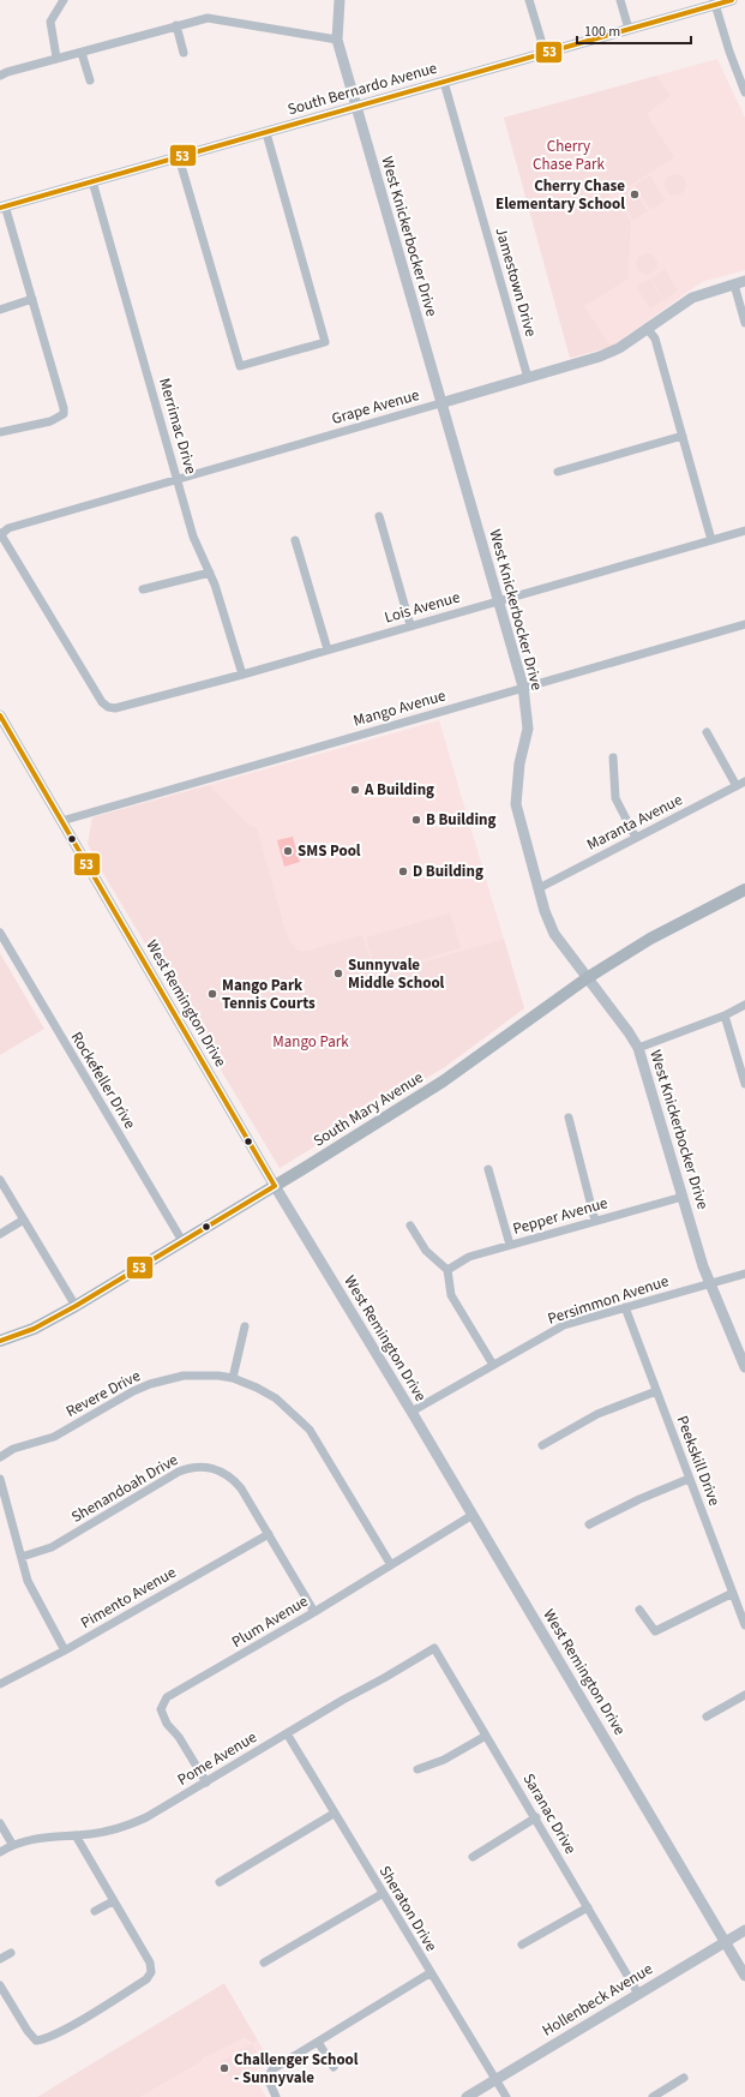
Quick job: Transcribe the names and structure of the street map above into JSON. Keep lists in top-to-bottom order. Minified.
{"streets":{"main road":["South Mary Avenue"],"street":["South Bernardo Avenue","West Knickerbocker Drive","Jamestown Drive","Grape Avenue","Merrimac Drive","Lois Avenue","Mango Avenue","Maranta Avenue","West Remington Drive","Rockefeller Drive","Pepper Avenue","Persimmon Avenue","Revere Drive","Peekskill Drive","Shenandoah Drive","Pimento Avenue","Plum Avenue","Pome Avenue","Saranac Drive","Sheraton Drive","Hollenbeck Avenue"]},"crossings":[["South Bernardo Avenue","West Knickerbocker Drive"],["South Bernardo Avenue","Jamestown Drive"],["South Bernardo Avenue","Merrimac Drive"],["West Knickerbocker Drive","Grape Avenue"],["West Knickerbocker Drive","Lois Avenue"],["West Knickerbocker Drive","Mango Avenue"],["West Knickerbocker Drive","Maranta Avenue"],["West Knickerbocker Drive","South Mary Avenue"],["West Knickerbocker Drive","Pepper Avenue"],["West Knickerbocker Drive","Persimmon Avenue"],["Jamestown Drive","Grape Avenue"],["Grape Avenue","Merrimac Drive"],["Grape Avenue","Lois Avenue"],["Merrimac Drive","Lois Avenue"],["Mango Avenue","West Remington Drive"],["West Remington Drive","South Mary Avenue"],["West Remington Drive","Persimmon Avenue"],["West Remington Drive","Plum Avenue"],["West Remington Drive","Hollenbeck Avenue"],["Rockefeller Drive","South Mary Avenue"],["Persimmon Avenue","Peekskill Drive"],["Revere Drive","Plum Avenue"],["Shenandoah Drive","Pimento Avenue"],["Shenandoah Drive","Plum Avenue"],["Plum Avenue","Pome Avenue"],["Pome Avenue","Saranac Drive"],["Pome Avenue","Sheraton Drive"],["Saranac Drive","Hollenbeck Avenue"],["Sheraton Drive","Hollenbeck Avenue"]],"parks":["Cherry Chase Park","Mango Park"],"places":["Cherry Chase Elementary School","A Building","B Building","SMS Pool","D Building","Sunnyvale Middle School","Mango Park Tennis Courts","Challenger School - Sunnyvale"],"lines":["transit line 53"],"scale_bar":"100 m"}
